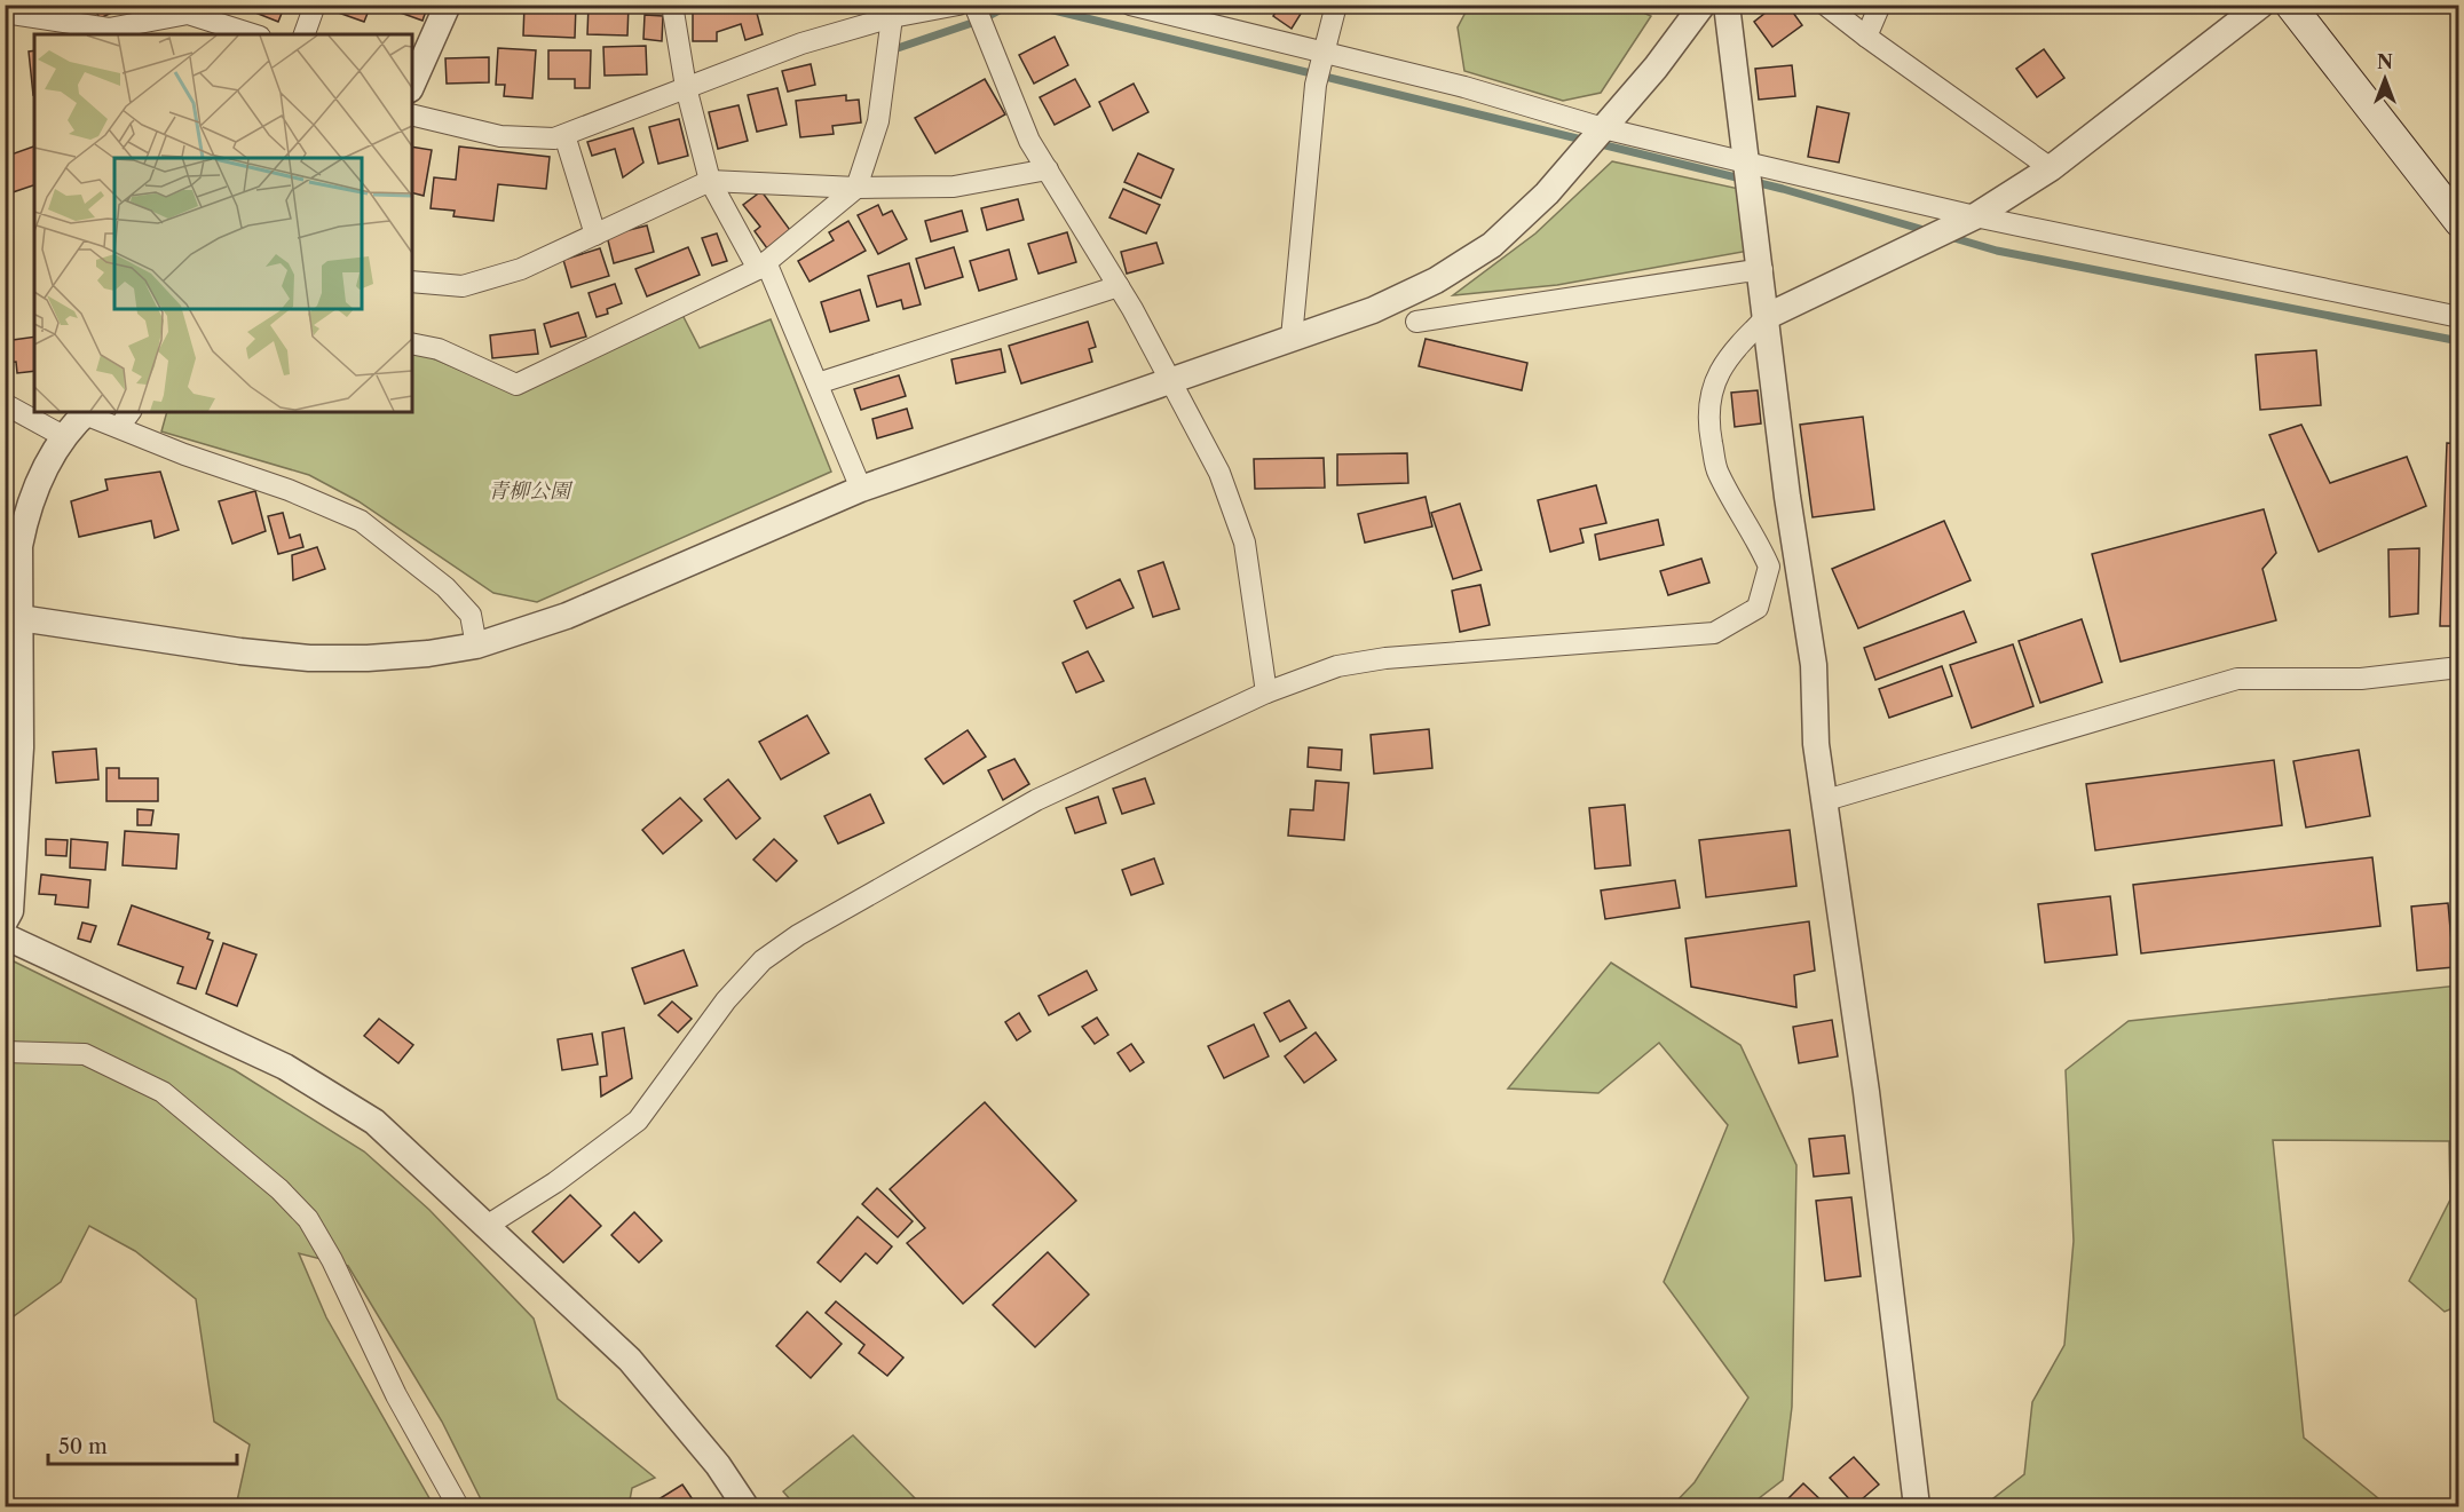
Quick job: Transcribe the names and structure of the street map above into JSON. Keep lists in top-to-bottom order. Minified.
{"parks":["青柳公園"],"scale_bar":"50 m","north":"top"}
